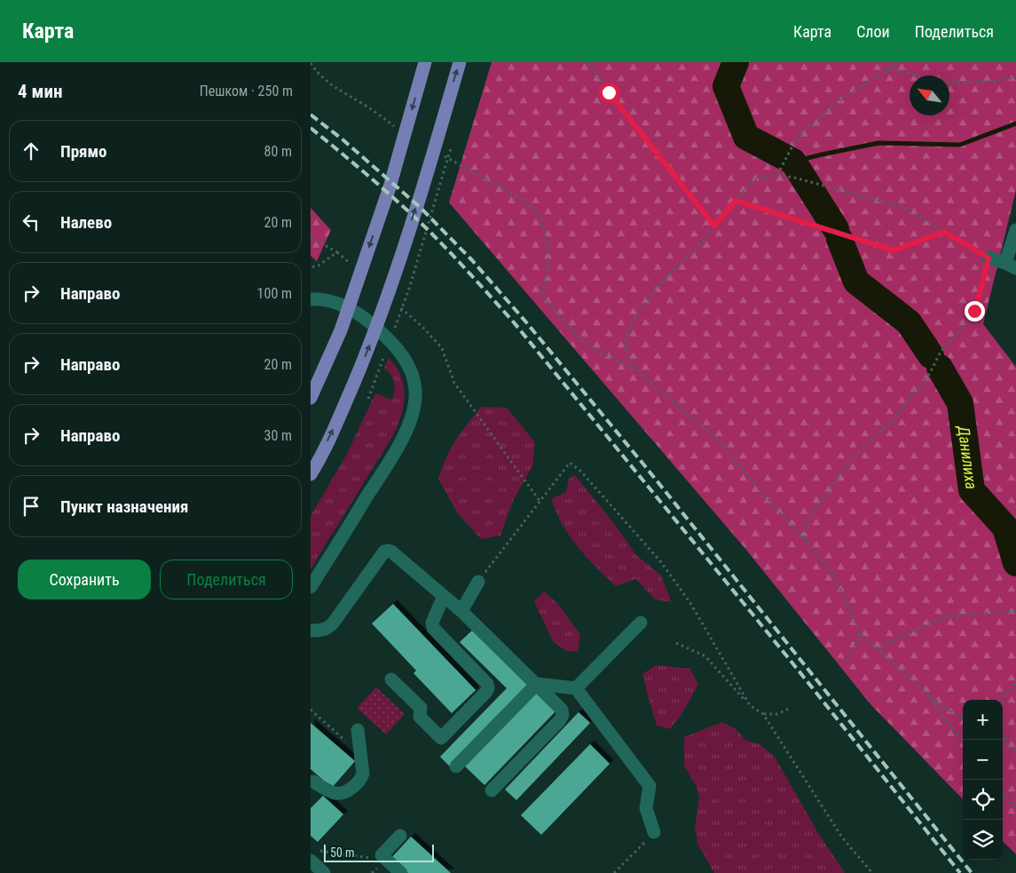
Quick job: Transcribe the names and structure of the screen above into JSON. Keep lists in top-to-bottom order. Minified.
{"water":["Данилиха"],"scale_bar":"50 m","north":"top left","page":{"header":"Карта","nav":["Карта","Слои","Поделиться"],"heading":["4 мин","Пешком · 250 m"],"list":[["Прямо","80 m"],["Налево","20 m"],["Направо","100 m"],["Направо","20 m"],["Направо","30 m"],"Пункт назначения"],"buttons":["Сохранить","Поделиться"],"map_buttons":["+","−"],"scale":"50 m"}}
